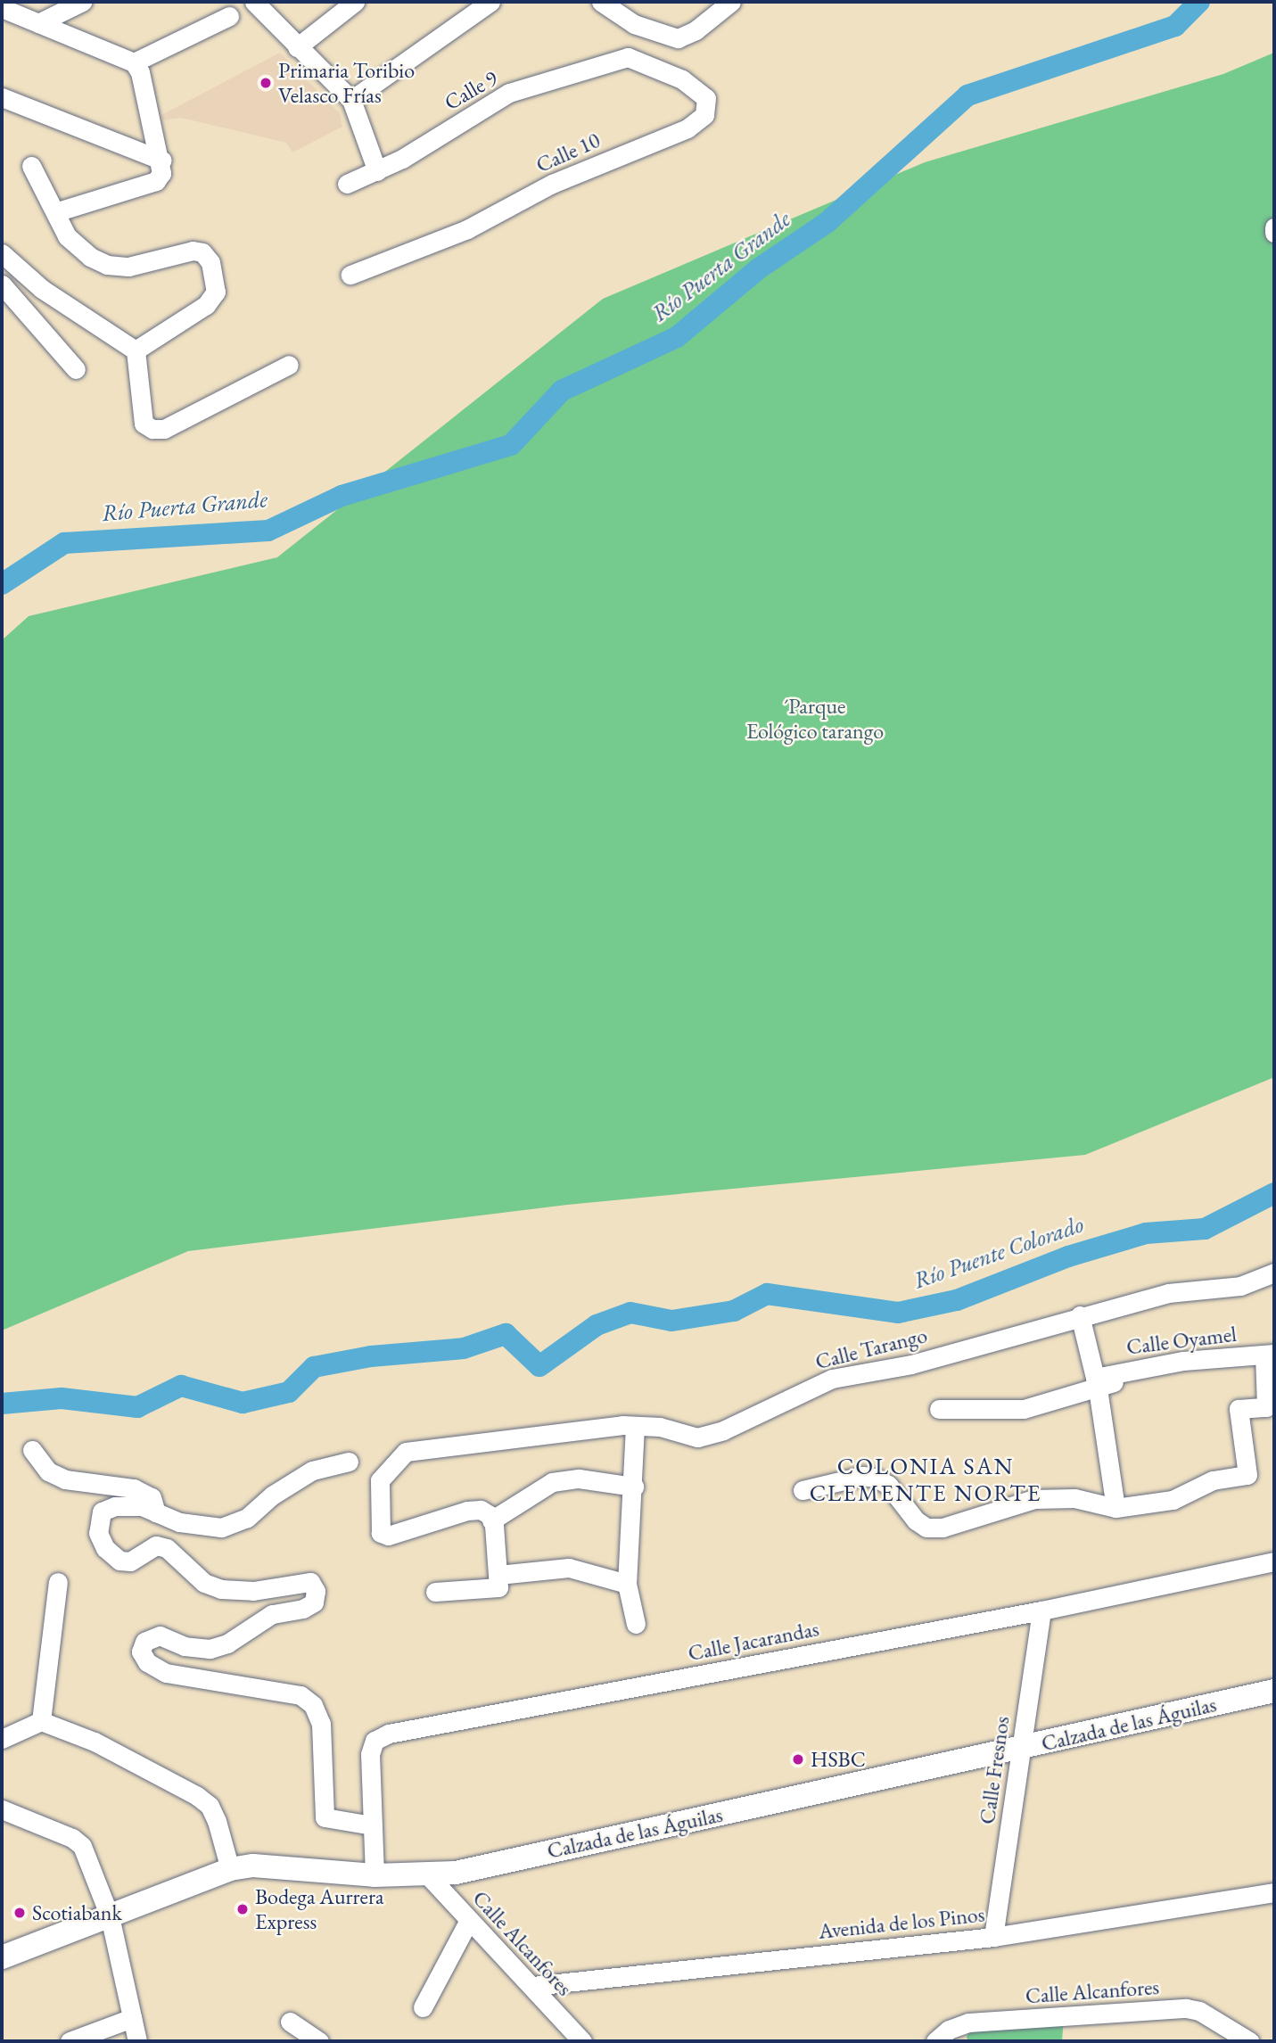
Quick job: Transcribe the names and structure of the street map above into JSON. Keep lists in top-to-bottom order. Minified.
{"streets":{"main road":["Calzada de las Águilas"],"street":["Calle 9","Calle 10","Calle Oyamel","Calle Tarango","Calle Jacarandas","Calle Fresnos","Avenida de los Pinos","Calle Alcanfores"]},"crossings":[["Calle 9","Calle 10"],["Calle Jacarandas","Calzada de las Águilas"],["Calle Jacarandas","Calle Fresnos"],["Calzada de las Águilas","Calle Fresnos"],["Calzada de las Águilas","Calle Alcanfores"],["Calle Fresnos","Avenida de los Pinos"],["Avenida de los Pinos","Calle Alcanfores"]],"districts":["COLONIA SAN CLEMENTE NORTE"],"water":["Río Puerta Grande","Río Puente Colorado"],"parks":["´Parque Eológico tarango"],"places":["Primaria Toribio Velasco Frías","HSBC","Bodega Aurrera Express","Scotiabank"]}
